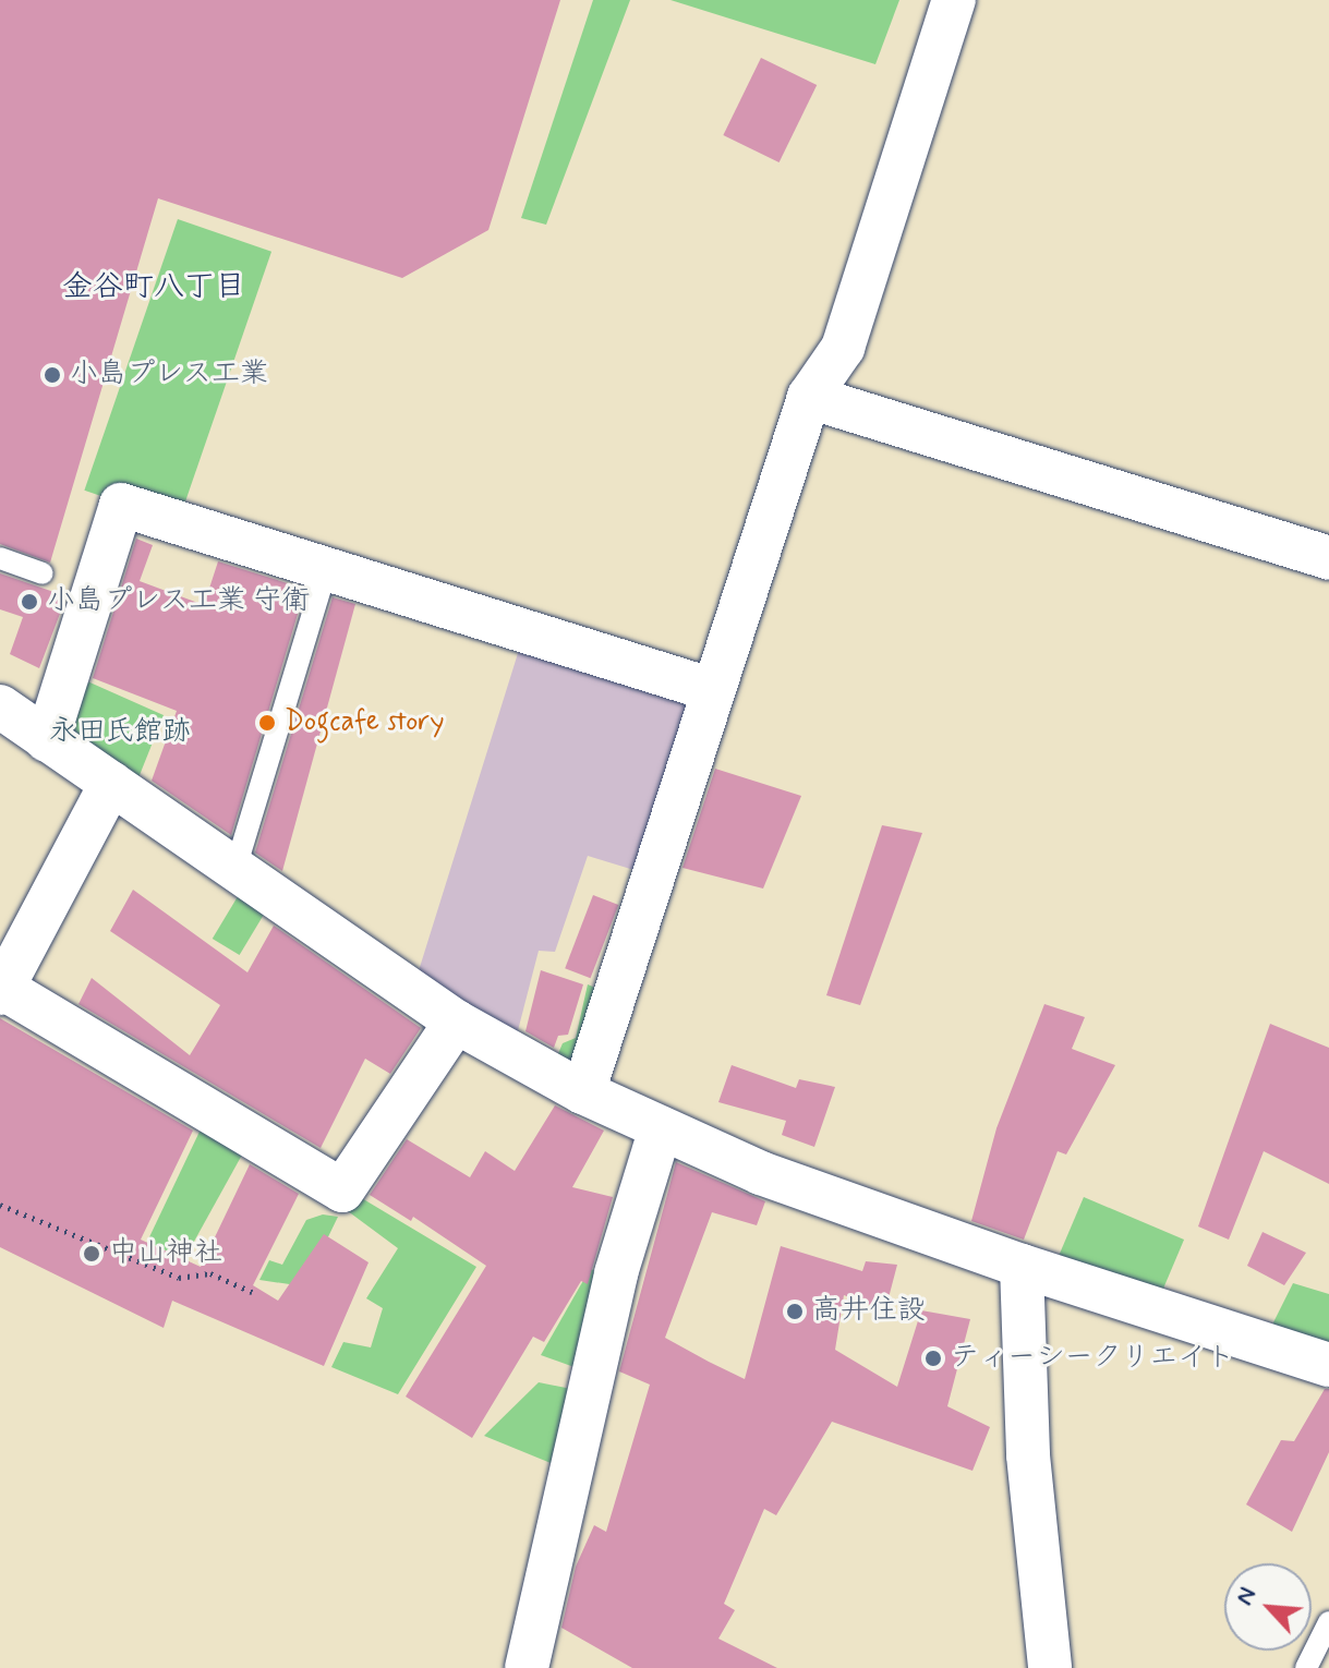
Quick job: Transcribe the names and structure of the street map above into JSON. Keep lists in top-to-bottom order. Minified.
{"districts":["金谷町八丁目"],"parks":["永田氏館跡"],"places":["小島プレス工業","小島プレス工業 守衛","Dogcafe story","中山神社","高井住設","ティーシークリエイト"],"north":"top left"}
